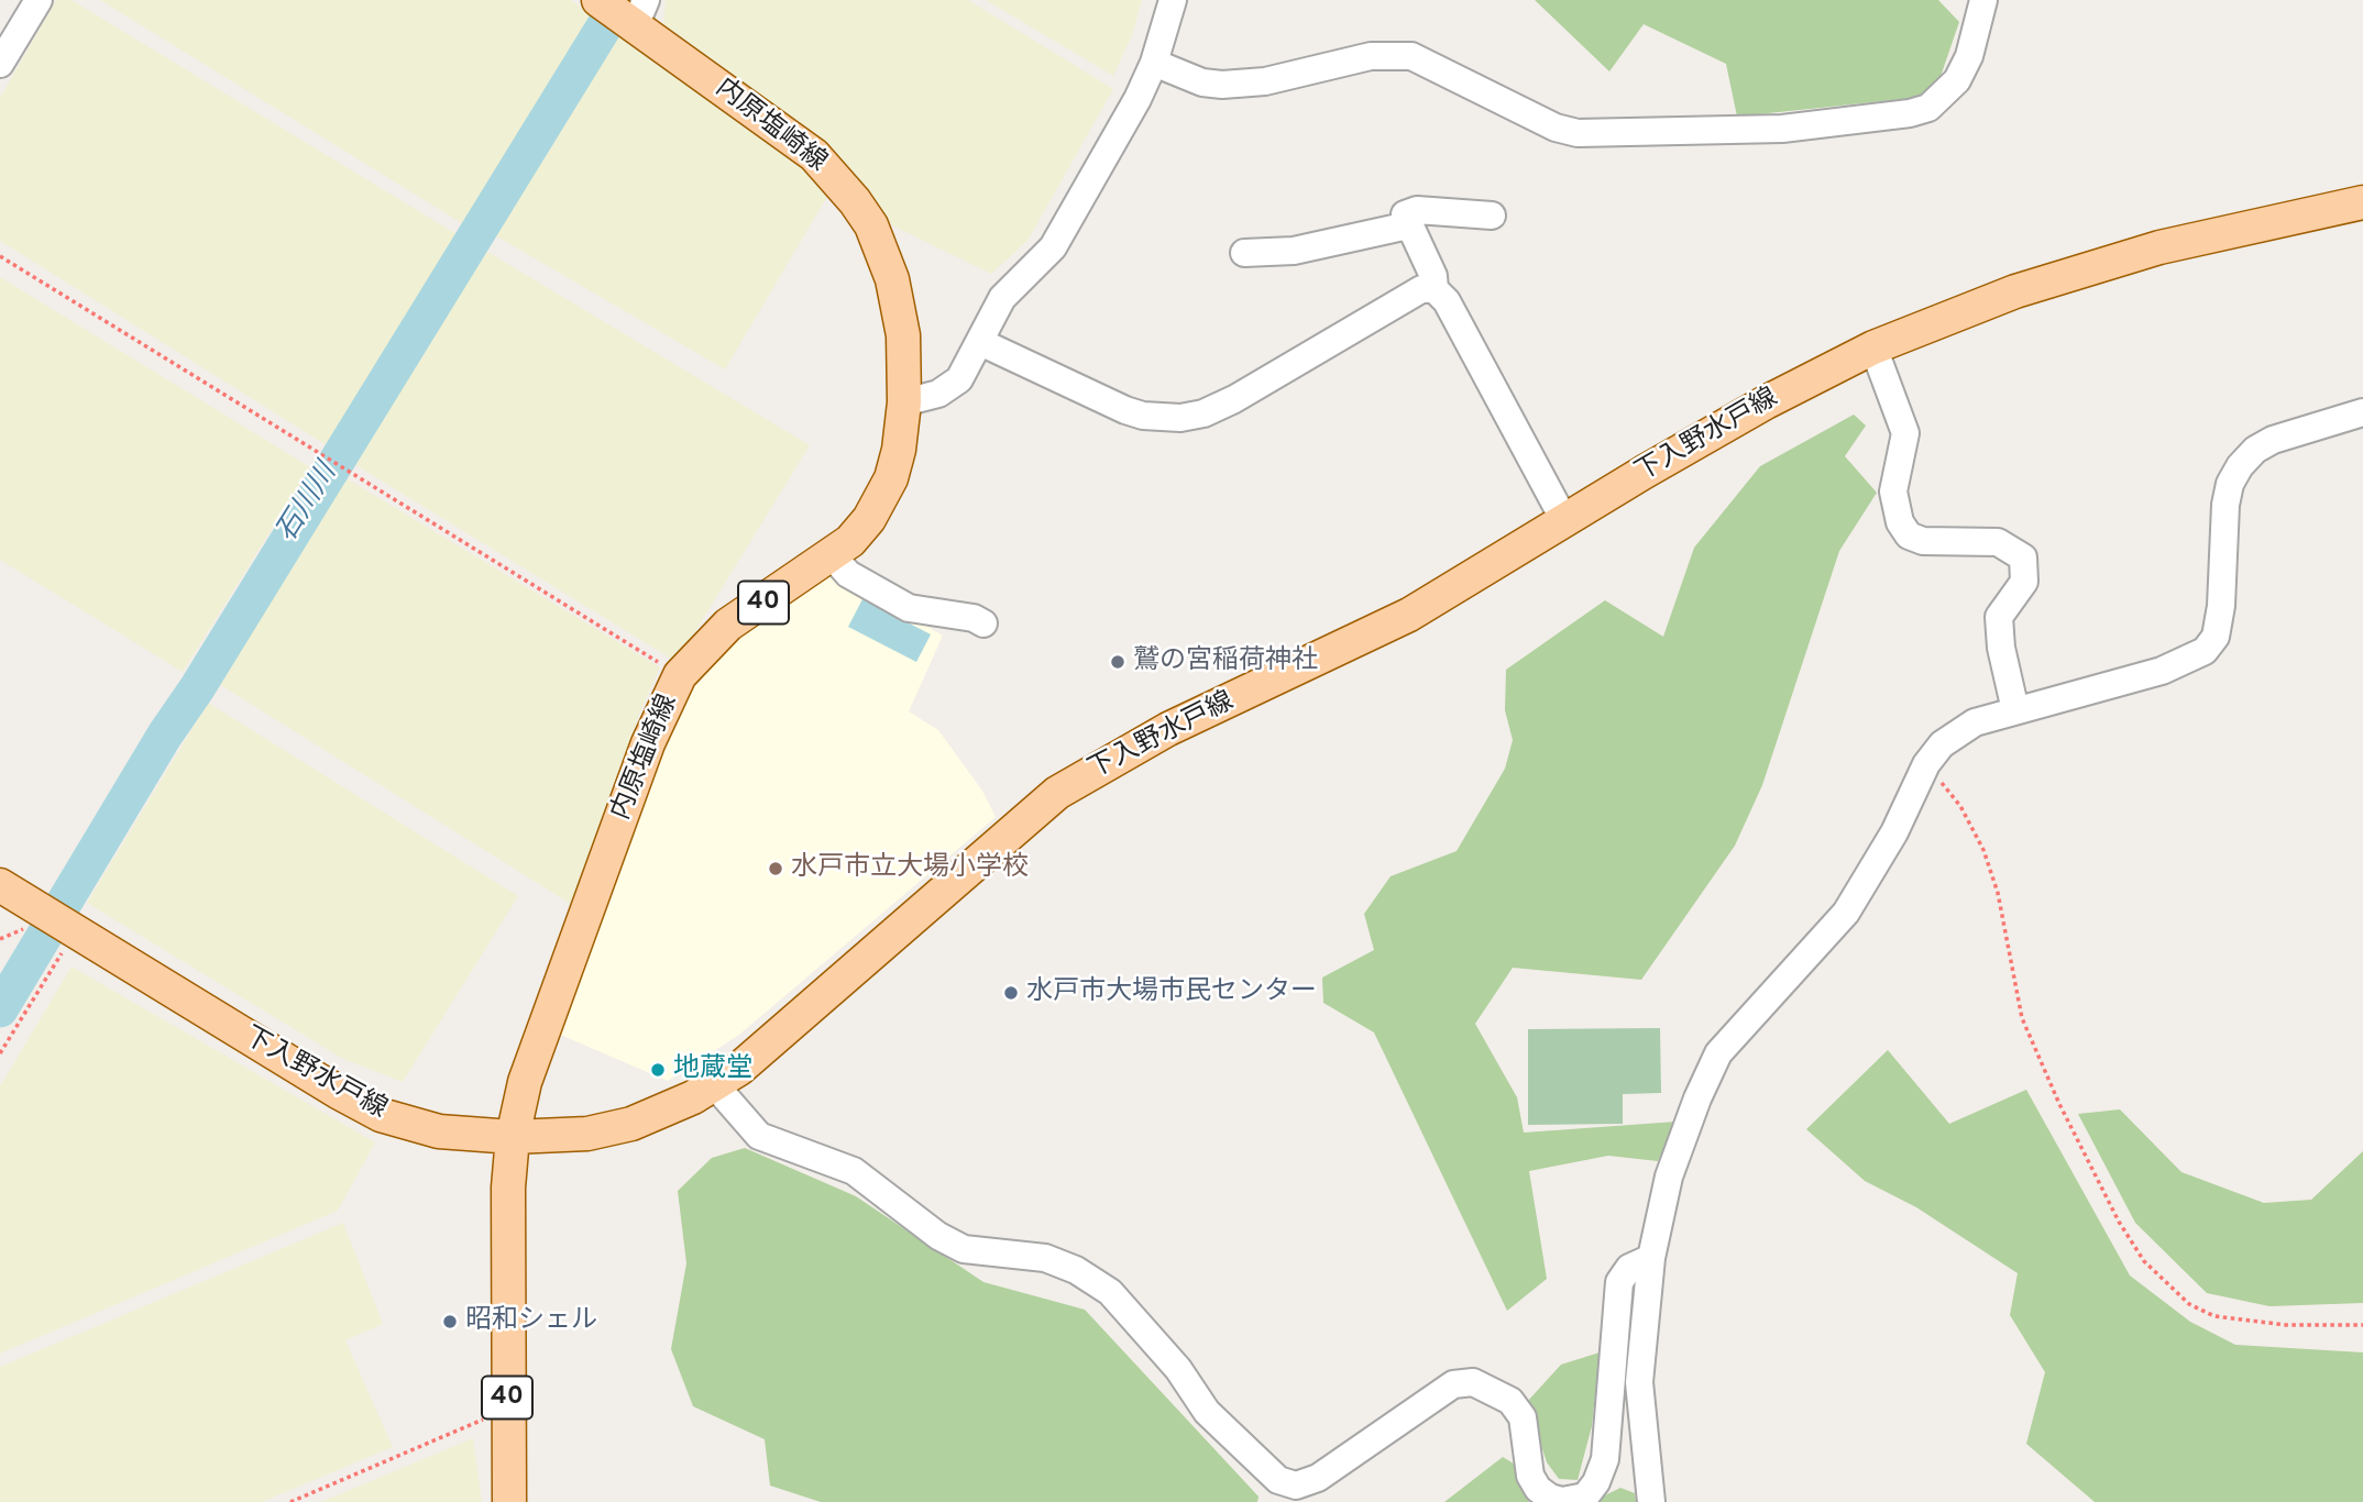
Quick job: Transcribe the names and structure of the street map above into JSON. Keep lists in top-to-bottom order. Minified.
{"streets":{"main road":["内原塩崎線","下入野水戸線","40"]},"crossings":[["内原塩崎線","下入野水戸線"]],"water":["石川川"],"places":["鷲の宮稲荷神社","水戸市立大場小学校","水戸市大場市民センター","地蔵堂","昭和シェル"]}
